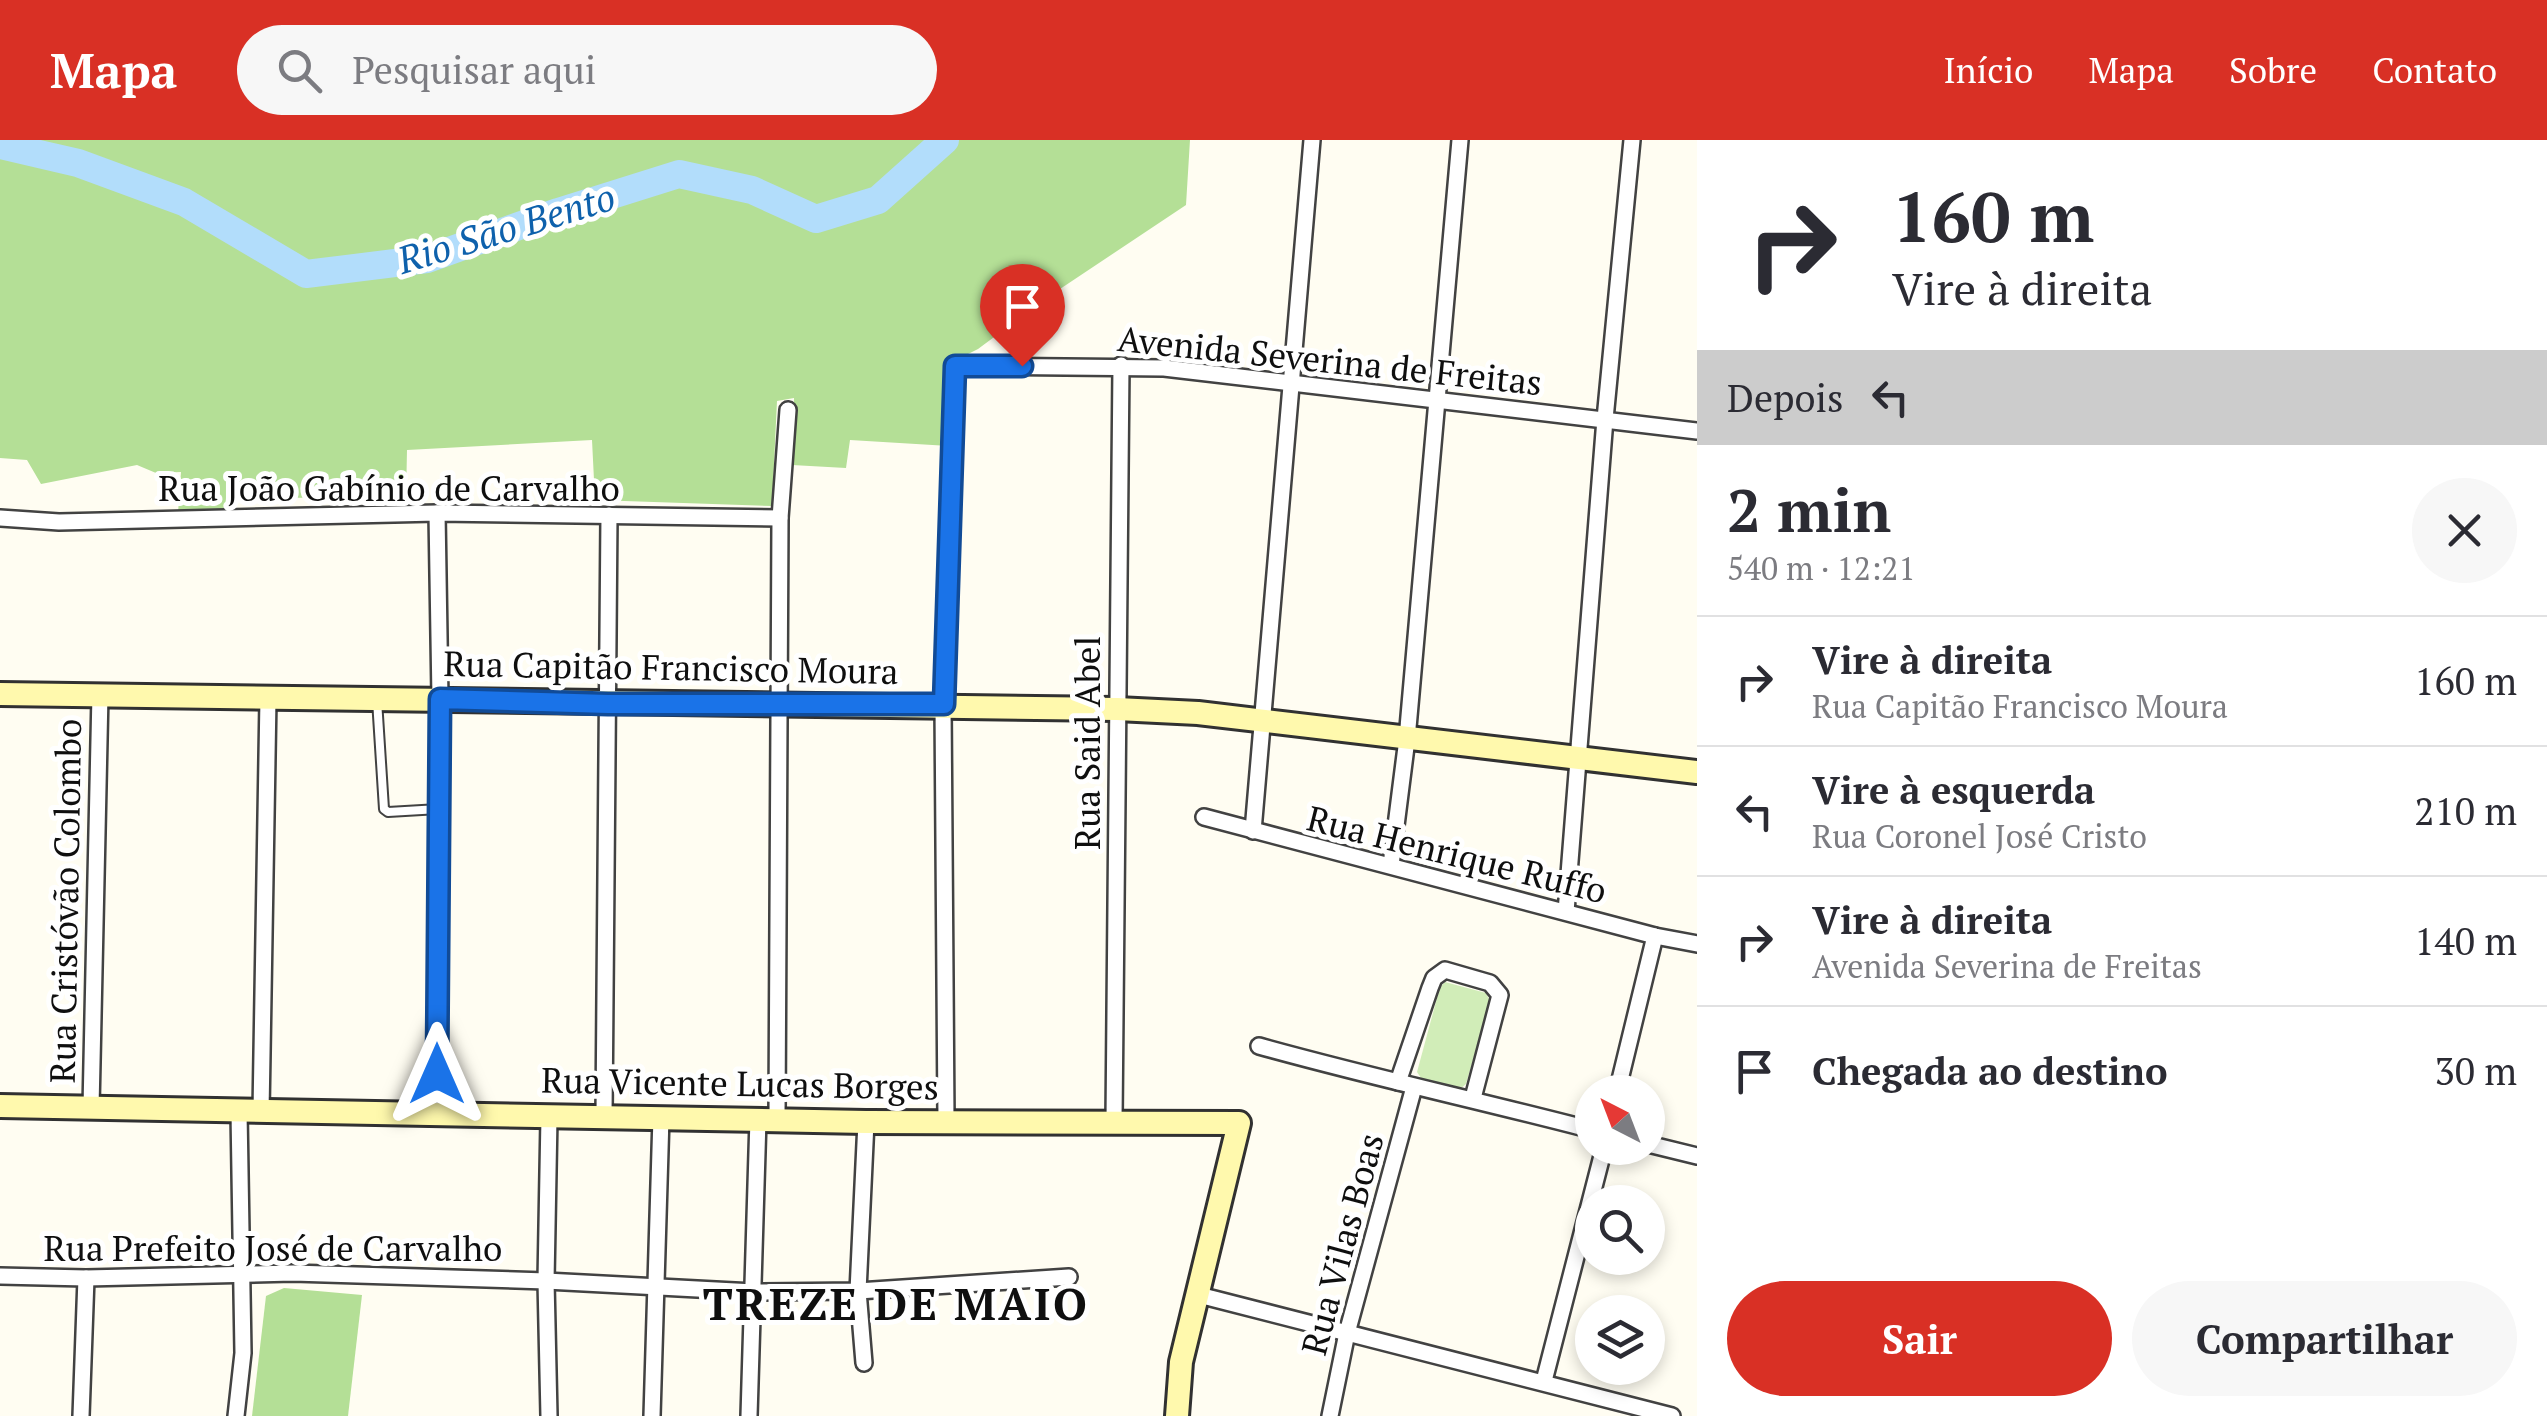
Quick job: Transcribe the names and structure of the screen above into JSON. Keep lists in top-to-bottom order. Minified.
{"streets":{"main road":["Rua Capitão Francisco Moura","Rua Vicente Lucas Borges"],"street":["Avenida Severina de Freitas","Rua João Gabínio de Carvalho","Rua Said Abel","Rua Henrique Ruffo","Rua Cristóvão Colombo","Rua Vilas Boas","Rua Prefeito José de Carvalho"]},"crossings":[["Avenida Severina de Freitas","Rua Capitão Francisco Moura"],["Avenida Severina de Freitas","Rua Said Abel"],["Rua Capitão Francisco Moura","Rua Said Abel"],["Rua Capitão Francisco Moura","Rua Cristóvão Colombo"],["Rua Said Abel","Rua Vicente Lucas Borges"],["Rua Cristóvão Colombo","Rua Vicente Lucas Borges"]],"districts":["TREZE DE MAIO"],"water":["Rio São Bento"],"north":"top left","page":{"header":"Mapa","search":"Pesquisar aqui","nav":["Início","Mapa","Sobre","Contato"],"turn":["160 m","Vire à direita"],"then":"Depois","heading":["2 min","540 m · 12:21"],"list":[{"name":"Vire à direita","note":"Rua Capitão Francisco Moura","value":"160 m"},{"name":"Vire à esquerda","note":"Rua Coronel José Cristo","value":"210 m"},{"name":"Vire à direita","note":"Avenida Severina de Freitas","value":"140 m"},{"name":"Chegada ao destino","value":"30 m"}],"buttons":["Sair","Compartilhar"]}}
